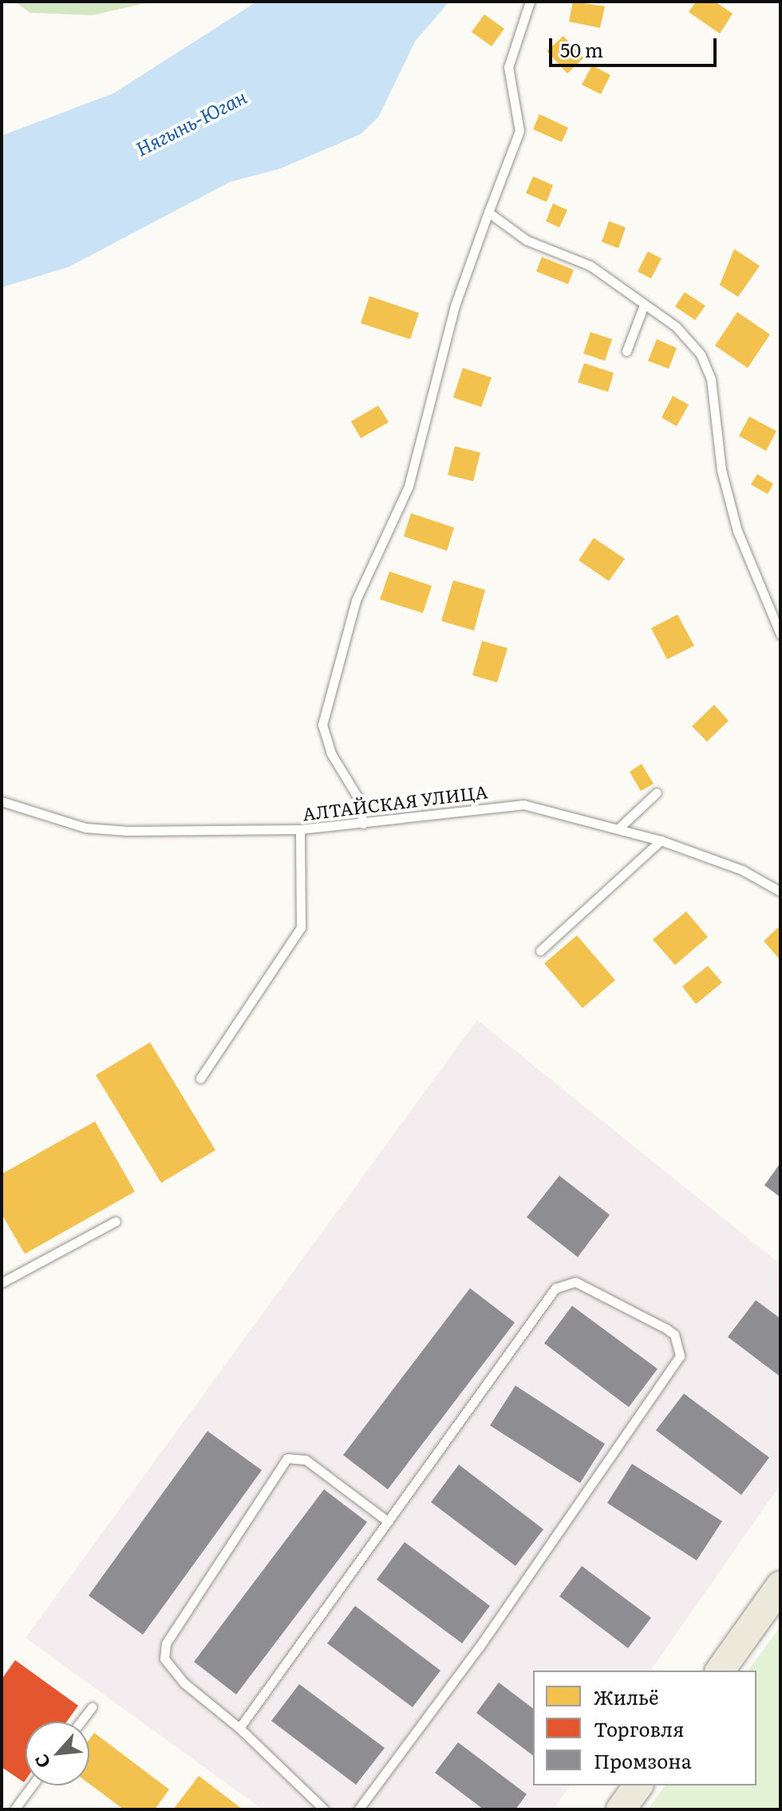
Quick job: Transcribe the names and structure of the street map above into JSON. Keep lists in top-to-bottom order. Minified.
{"streets":{"lane":["АЛТАЙСКАЯ УЛИЦА"]},"water":["Нягынь-Юган"],"legend":["Жильё","Торговля","Промзона"],"scale_bar":"50 m","north":"bottom left"}
